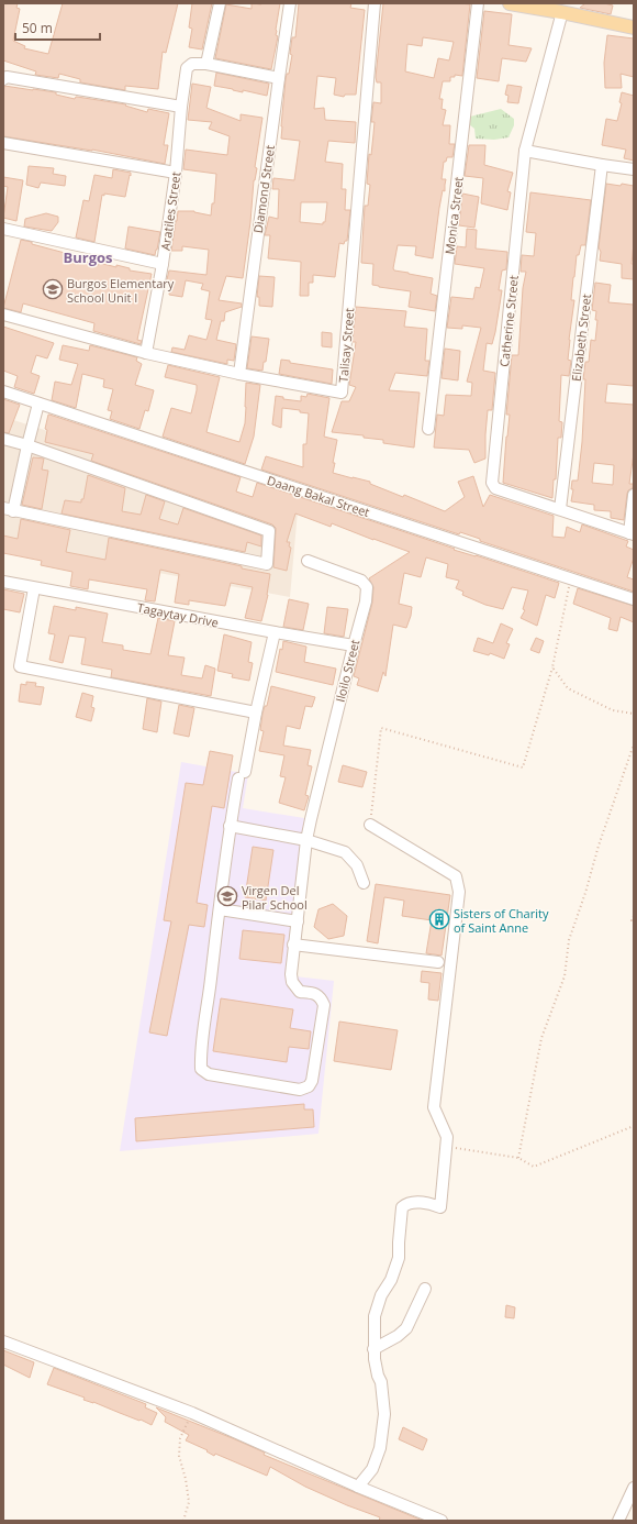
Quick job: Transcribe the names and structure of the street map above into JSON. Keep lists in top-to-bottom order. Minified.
{"streets":{"street":["Diamond Street","Aratiles Street","Monica Street","Catherine Street","Elizabeth Street","Talisay Street","Daang Bakal Street","Tagaytay Drive","Iloilo Street"]},"crossings":[["Diamond Street","Talisay Street"],["Aratiles Street","Talisay Street"],["Catherine Street","Elizabeth Street"],["Tagaytay Drive","Iloilo Street"]],"districts":["Burgos"],"places":{"school or university":["Burgos Elementary School Unit I","Virgen Del Pilar School"],"building":["Sisters of Charity of Saint Anne"]},"scale_bar":"50 m"}
